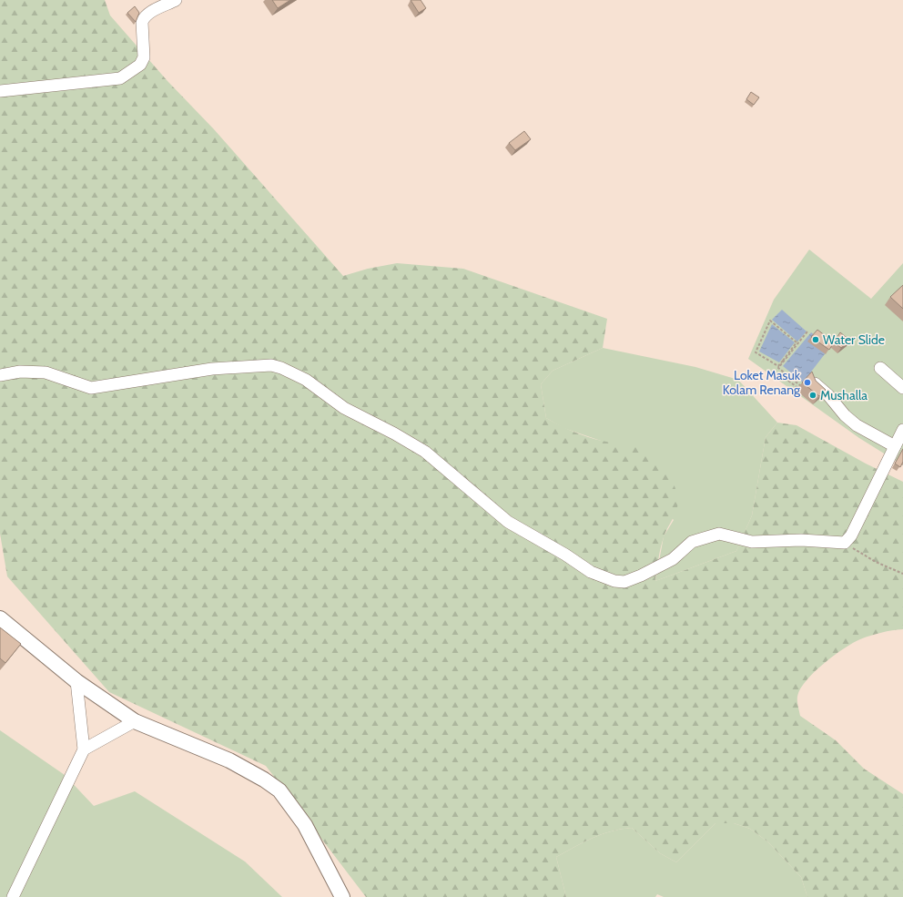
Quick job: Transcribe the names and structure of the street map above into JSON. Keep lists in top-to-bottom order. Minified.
{"places":["Water Slide","Loket Masuk Kolam Renang","Mushalla"]}
